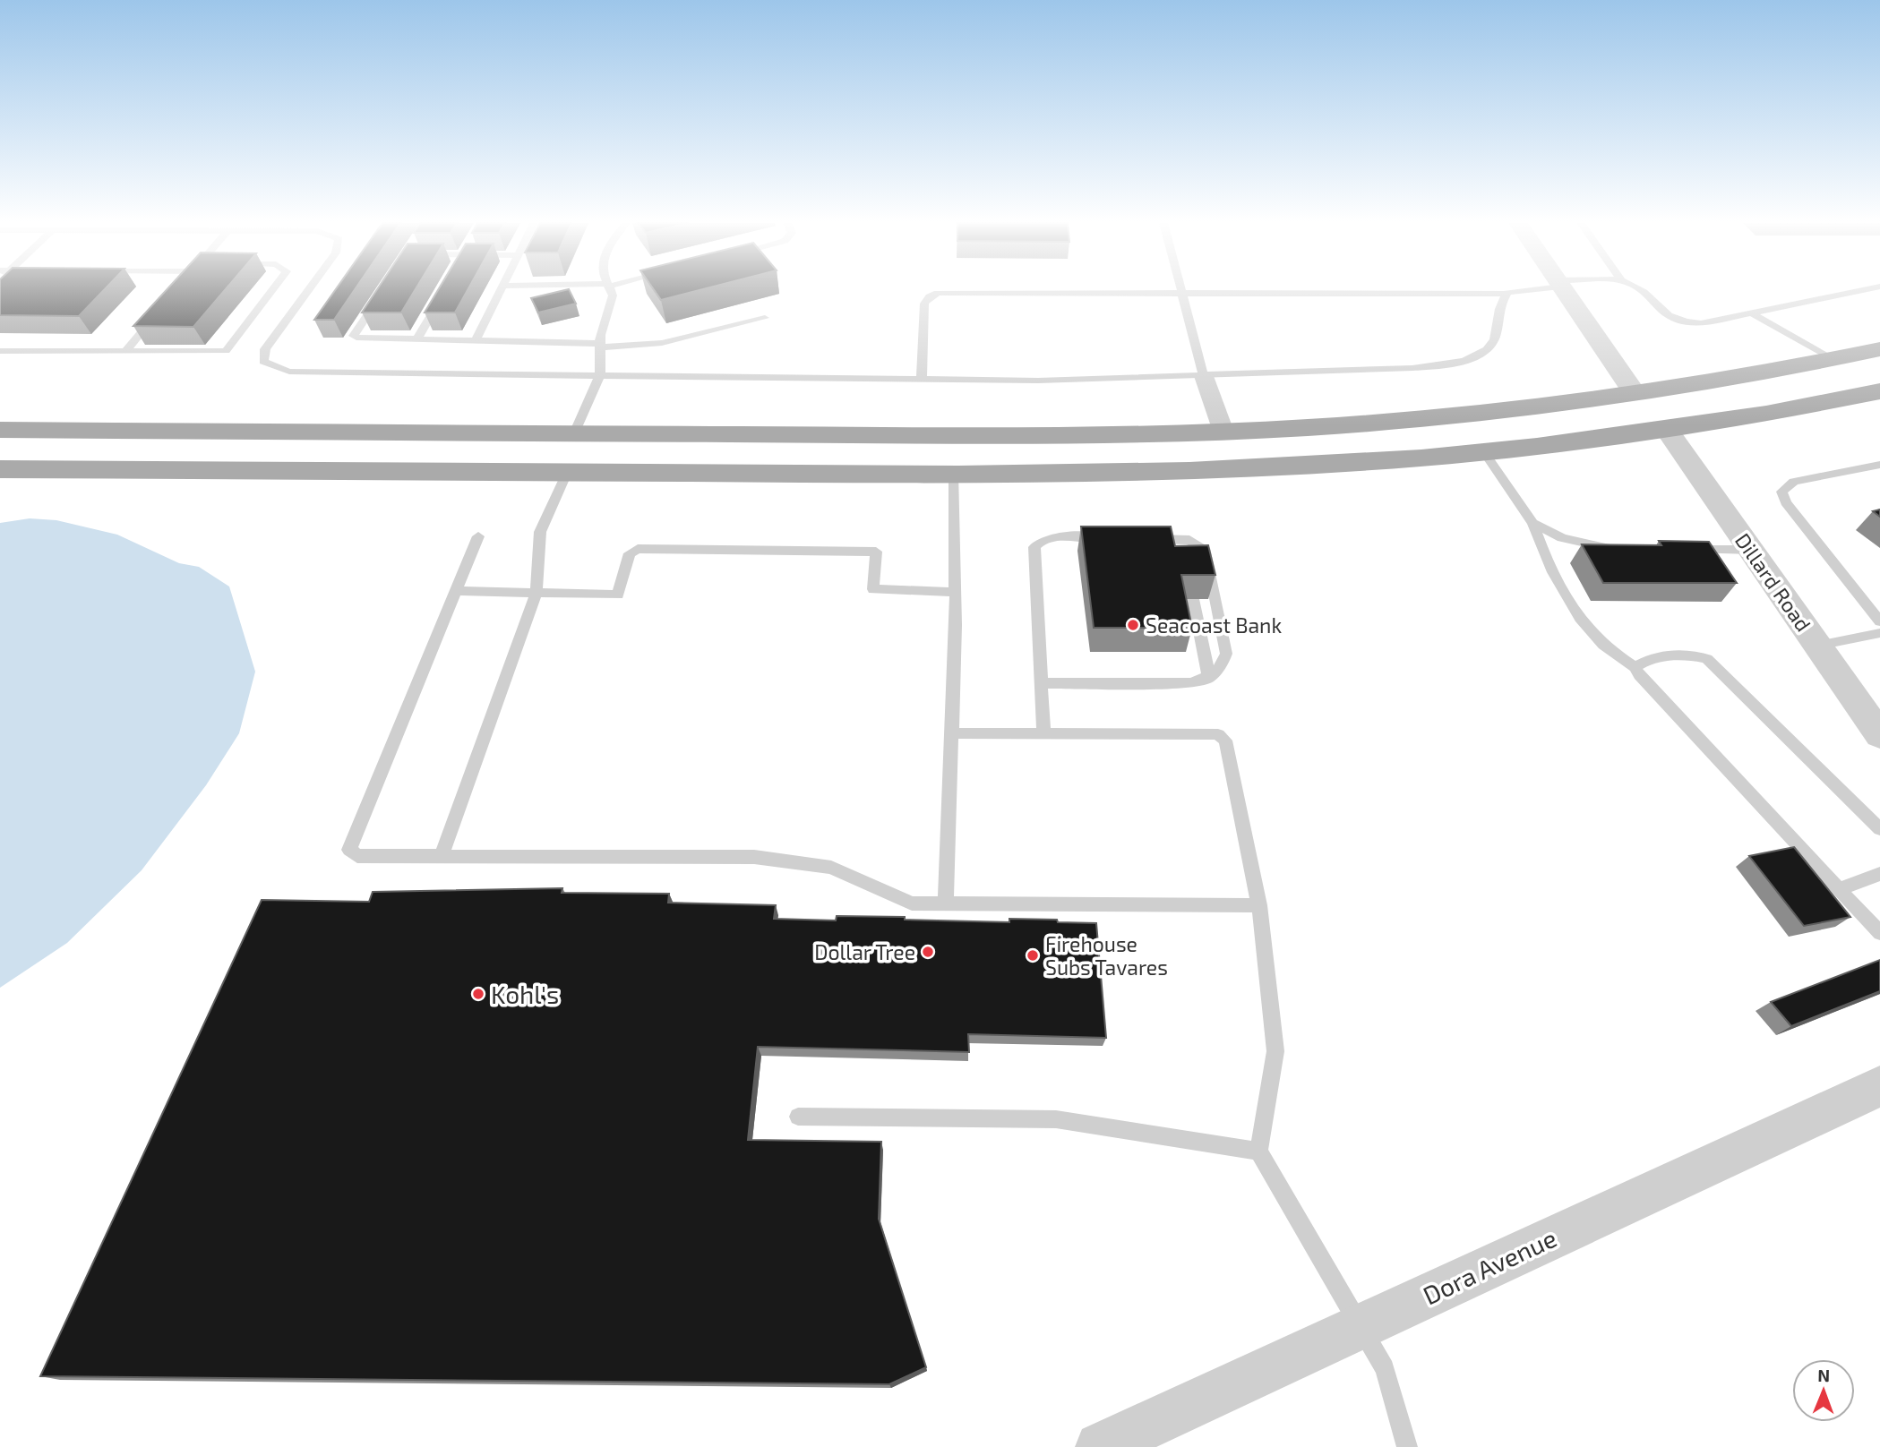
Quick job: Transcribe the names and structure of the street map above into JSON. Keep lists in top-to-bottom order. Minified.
{"streets":{"street":["Dillard Road","Dora Avenue"]},"places":["Seacoast Bank","Dollar Tree","Firehouse Subs Tavares","Kohl's"],"north":"top"}
